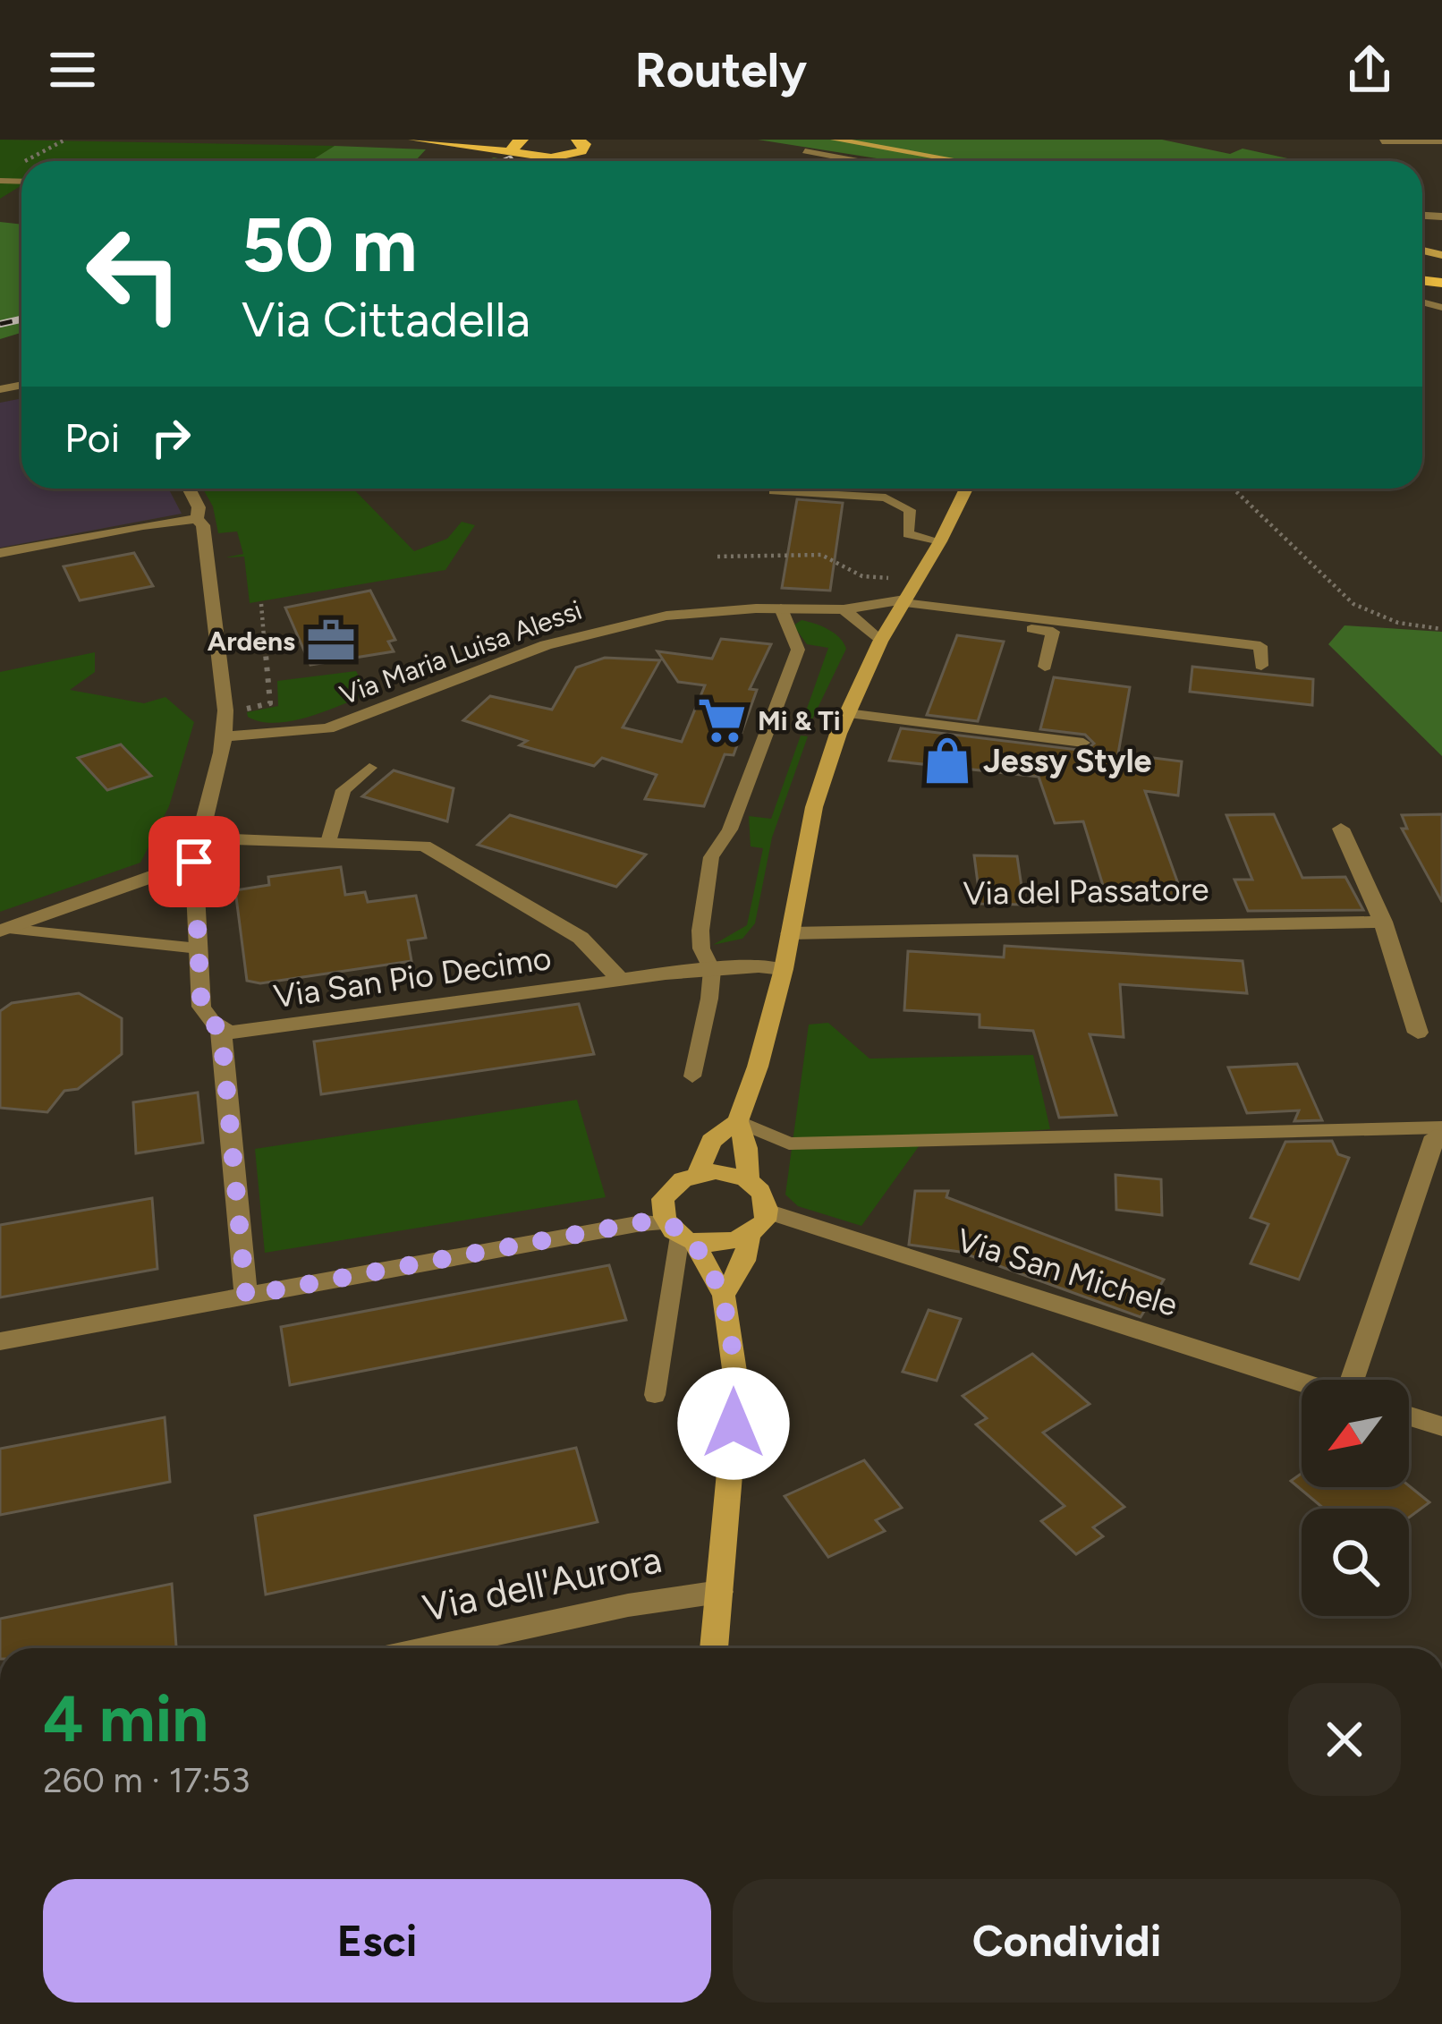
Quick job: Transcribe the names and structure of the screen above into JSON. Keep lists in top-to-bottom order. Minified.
{"streets":{"street":["Via Maria Luisa Alessi","Via del Passatore","Via San Pio Decimo","Via San Michele","Via dell'Aurora"]},"places":{"office":["Ardens"],"supermarket":["Mi & Ti"],"shop":["Jessy Style"]},"north":"bottom left","page":{"header":"Routely","turn":["50 m","Via Cittadella"],"then":"Poi","heading":["4 min","260 m · 17:53"],"buttons":["Esci","Condividi"]}}
